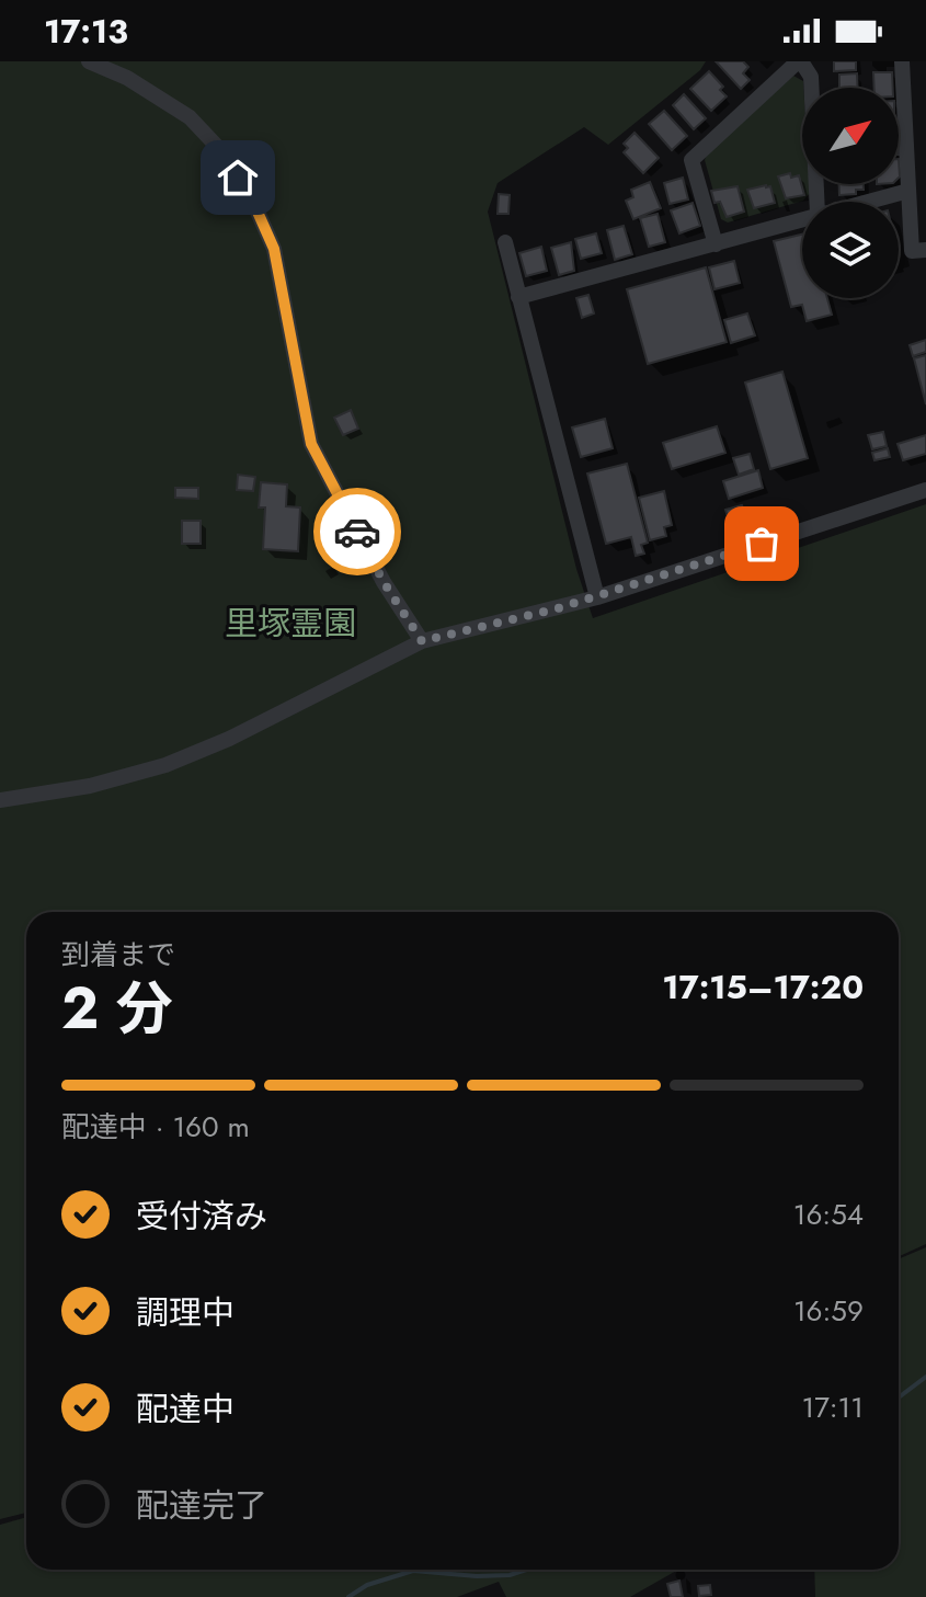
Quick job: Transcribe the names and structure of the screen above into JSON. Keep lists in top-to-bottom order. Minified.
{"parks":["里塚霊園"],"north":"top right","page":{"status":"17:13","heading":["2 分","到着まで","17:15–17:20"],"bar":"配達中 · 160 m","list":[["受付済み","16:54"],["調理中","16:59"],["配達中","17:11"],"配達完了"]}}
